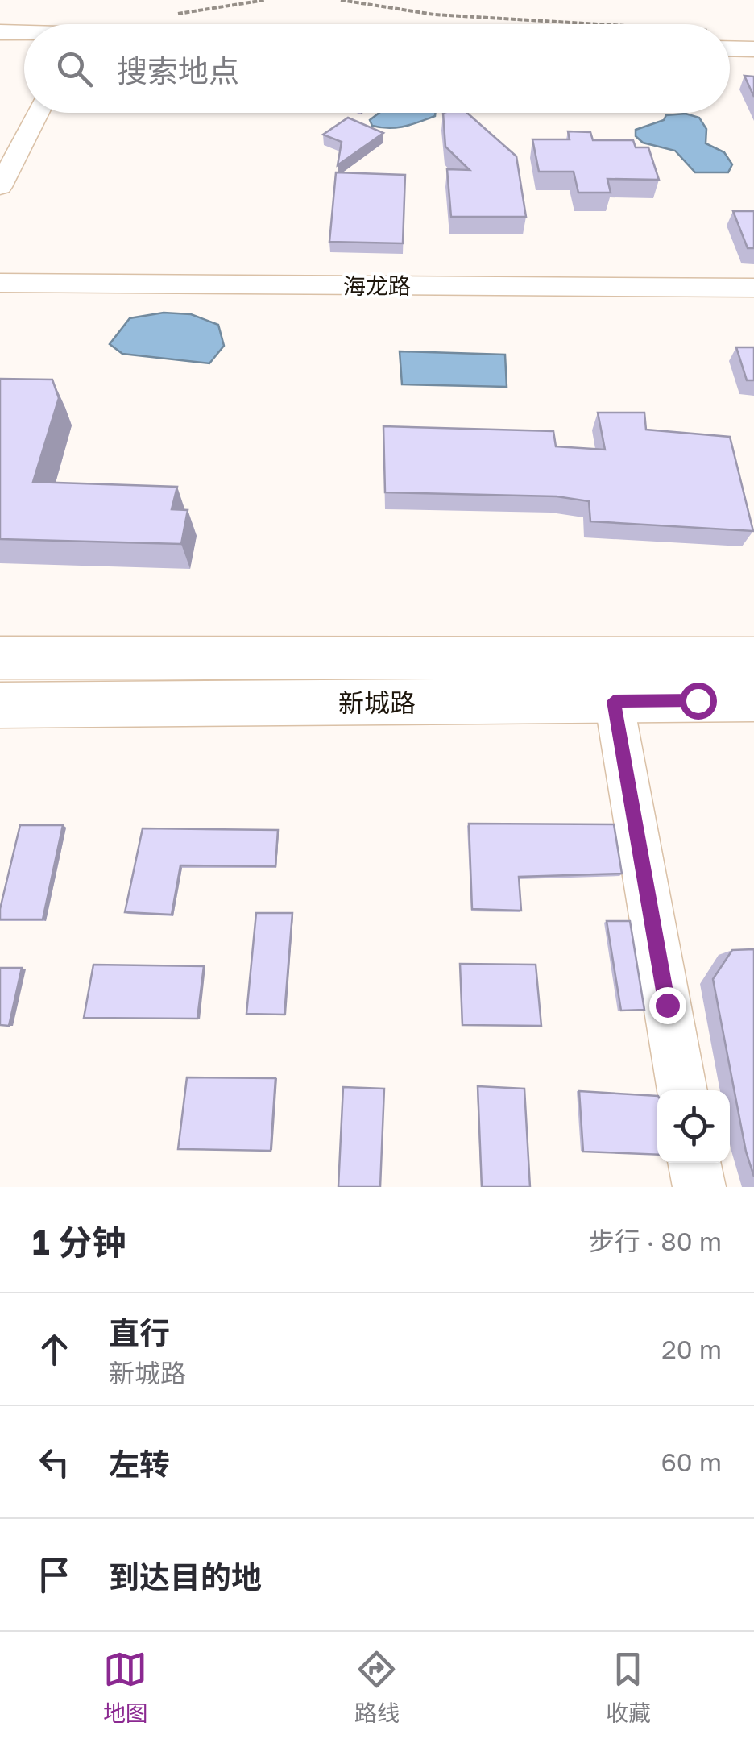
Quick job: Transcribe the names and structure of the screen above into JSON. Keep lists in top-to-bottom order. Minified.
{"streets":{"main road":["新城路"],"street":["海龙路"]},"page":{"search":"搜索地点","heading":["1 分钟","步行 · 80 m"],"list":[["直行","新城路","20 m"],["左转","60 m"],"到达目的地"],"nav":["地图","路线","收藏"]}}
